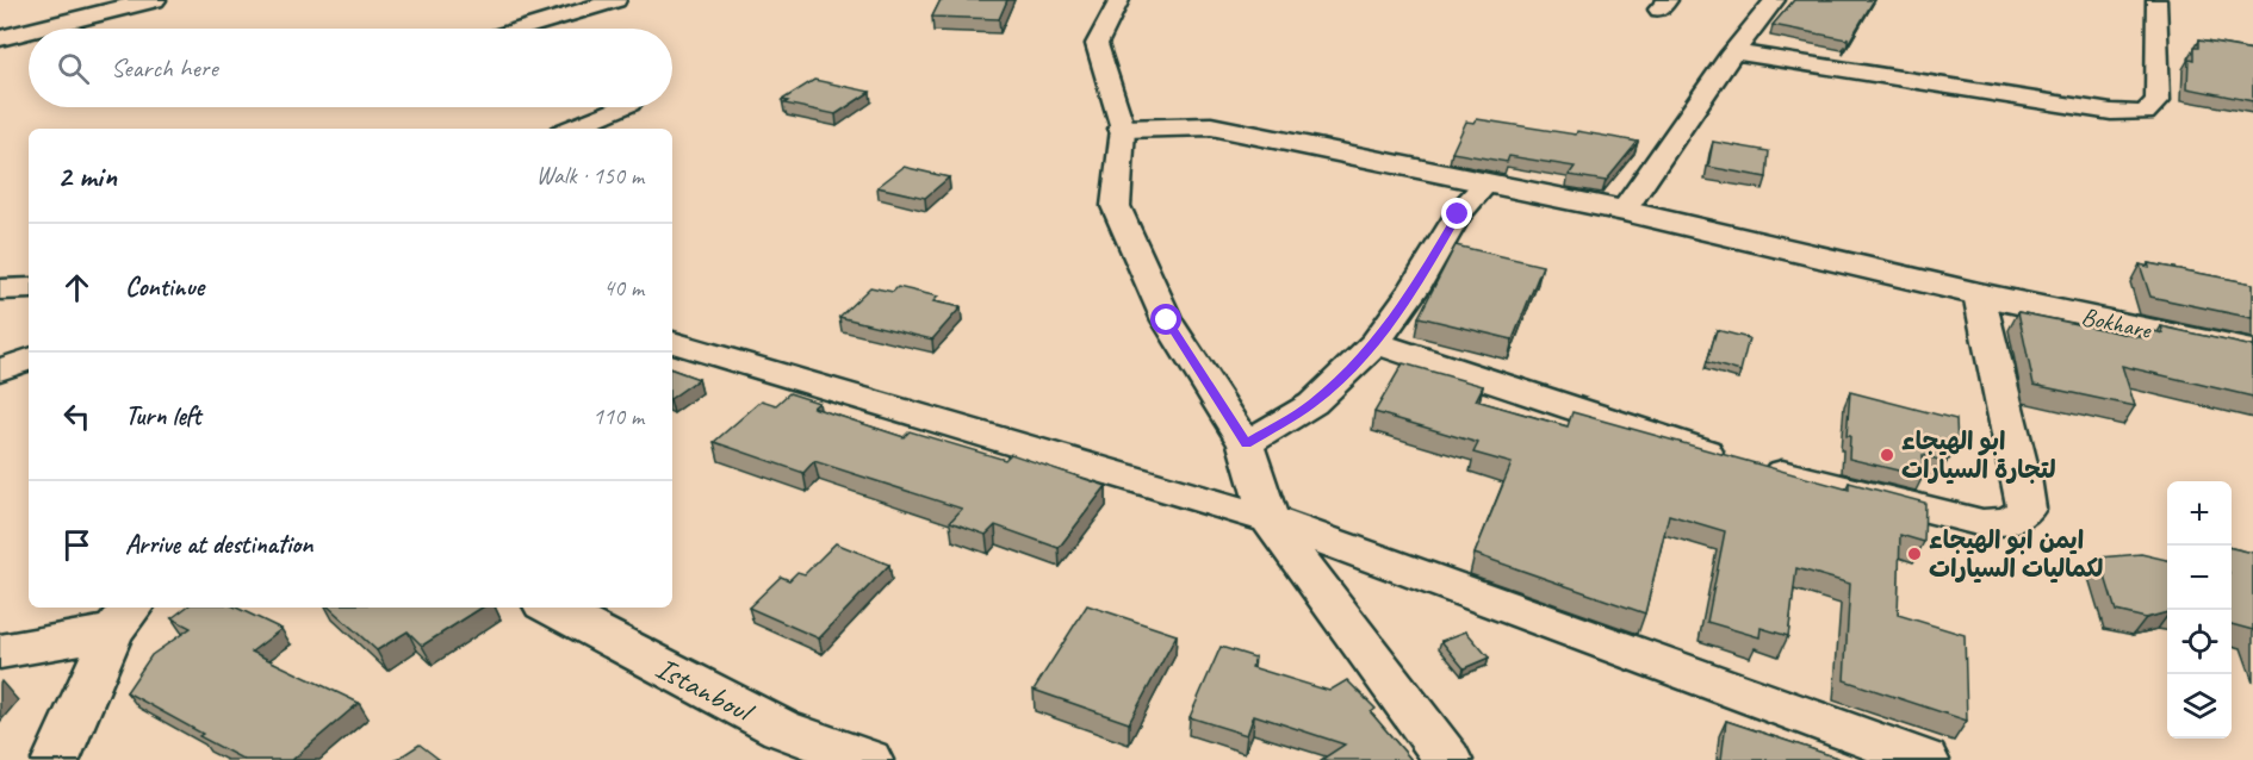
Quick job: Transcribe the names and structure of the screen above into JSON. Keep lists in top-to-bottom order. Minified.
{"streets":{"street":["Bokhare","Istanboul"]},"places":["ابو الهيجاء لتجارة السيارات","ايمن ابو الهيجاء لكماليات السيارات"],"page":{"search":"Search here","heading":["2 min","Walk · 150 m"],"list":[["Continue","40 m"],["Turn left","110 m"],"Arrive at destination"],"map_buttons":["+","−"]}}
